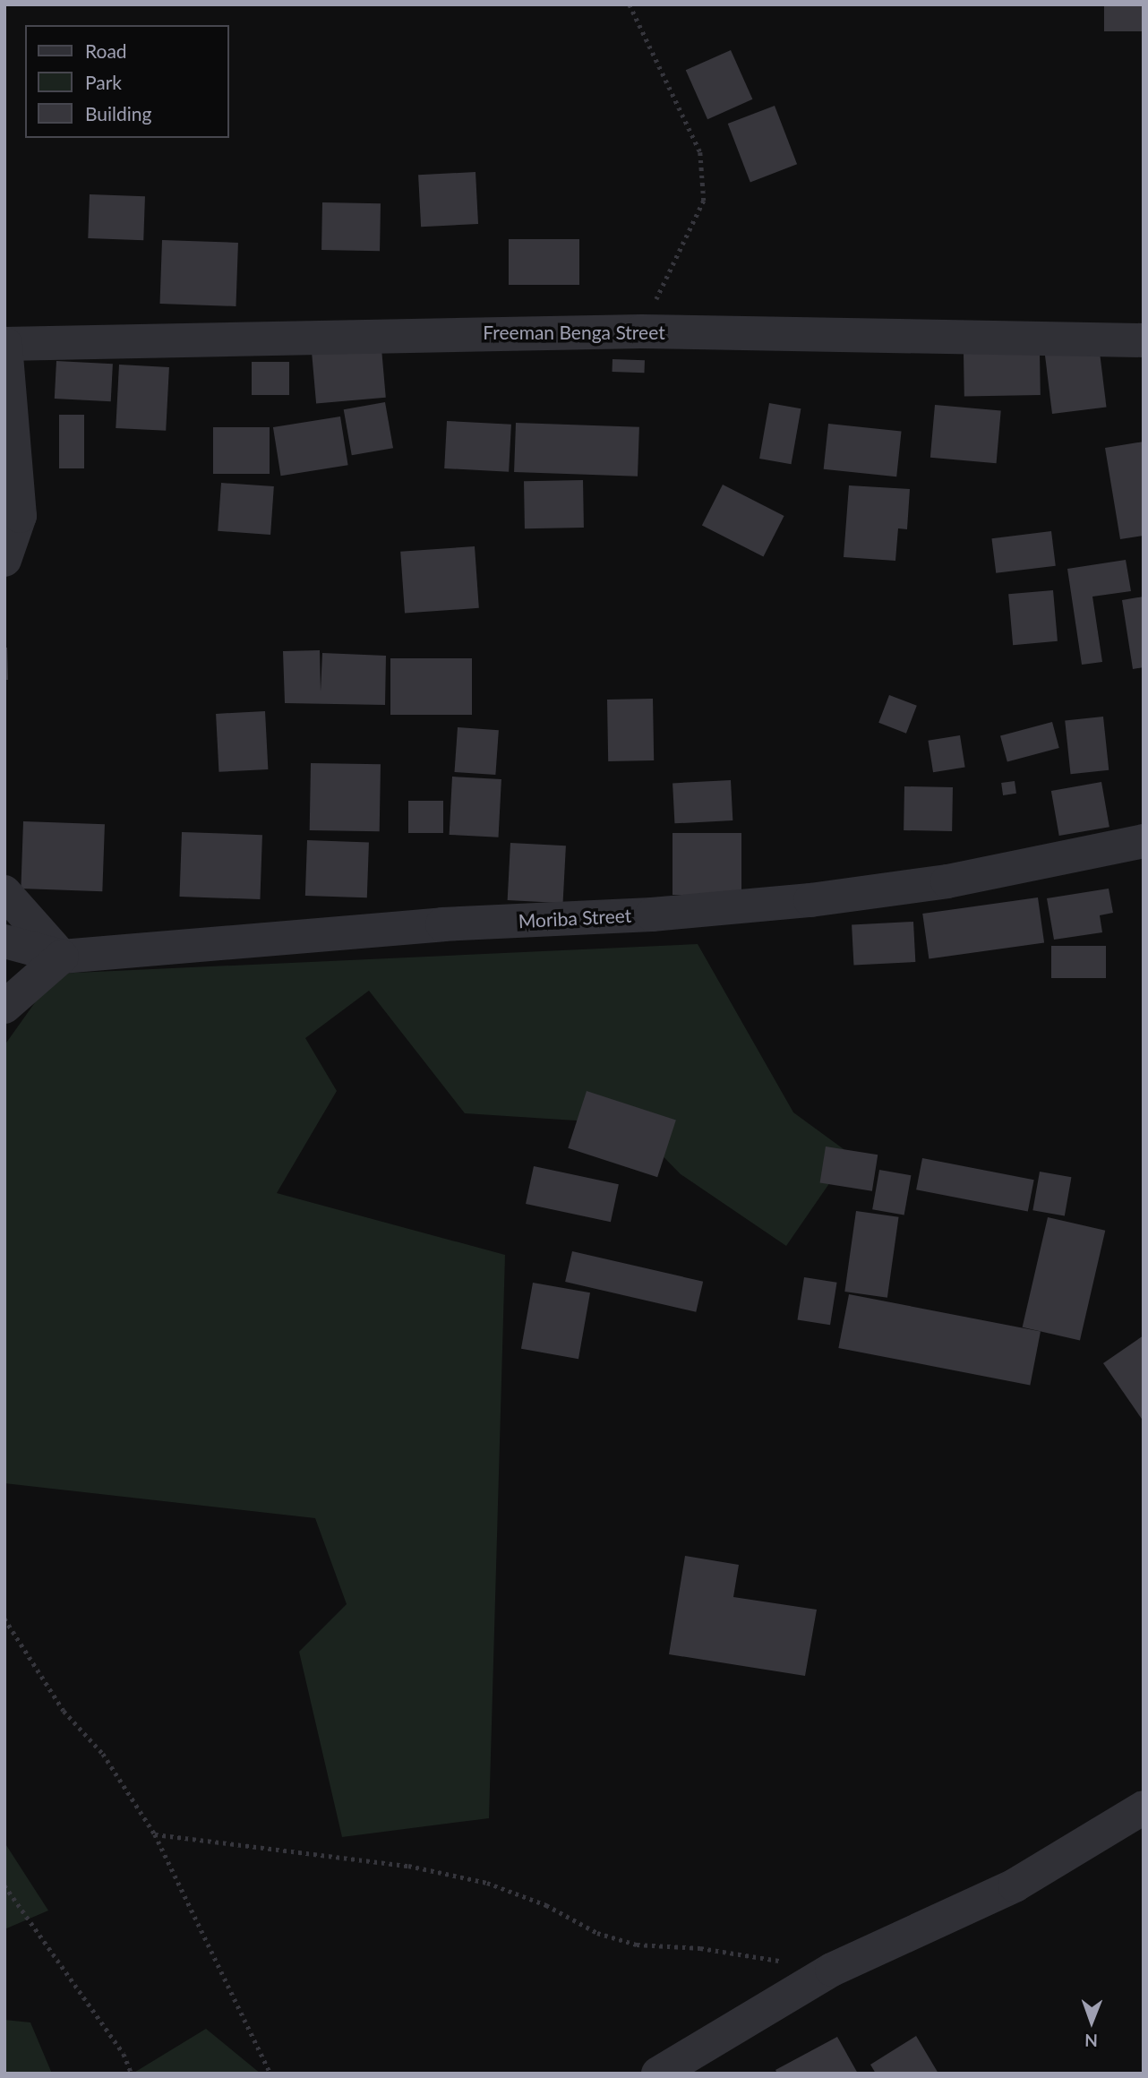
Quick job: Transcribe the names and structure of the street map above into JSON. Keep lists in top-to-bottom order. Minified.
{"streets":{"street":["Freeman Benga Street","Moriba Street"]},"legend":["Road","Park","Building"],"north":"bottom"}
